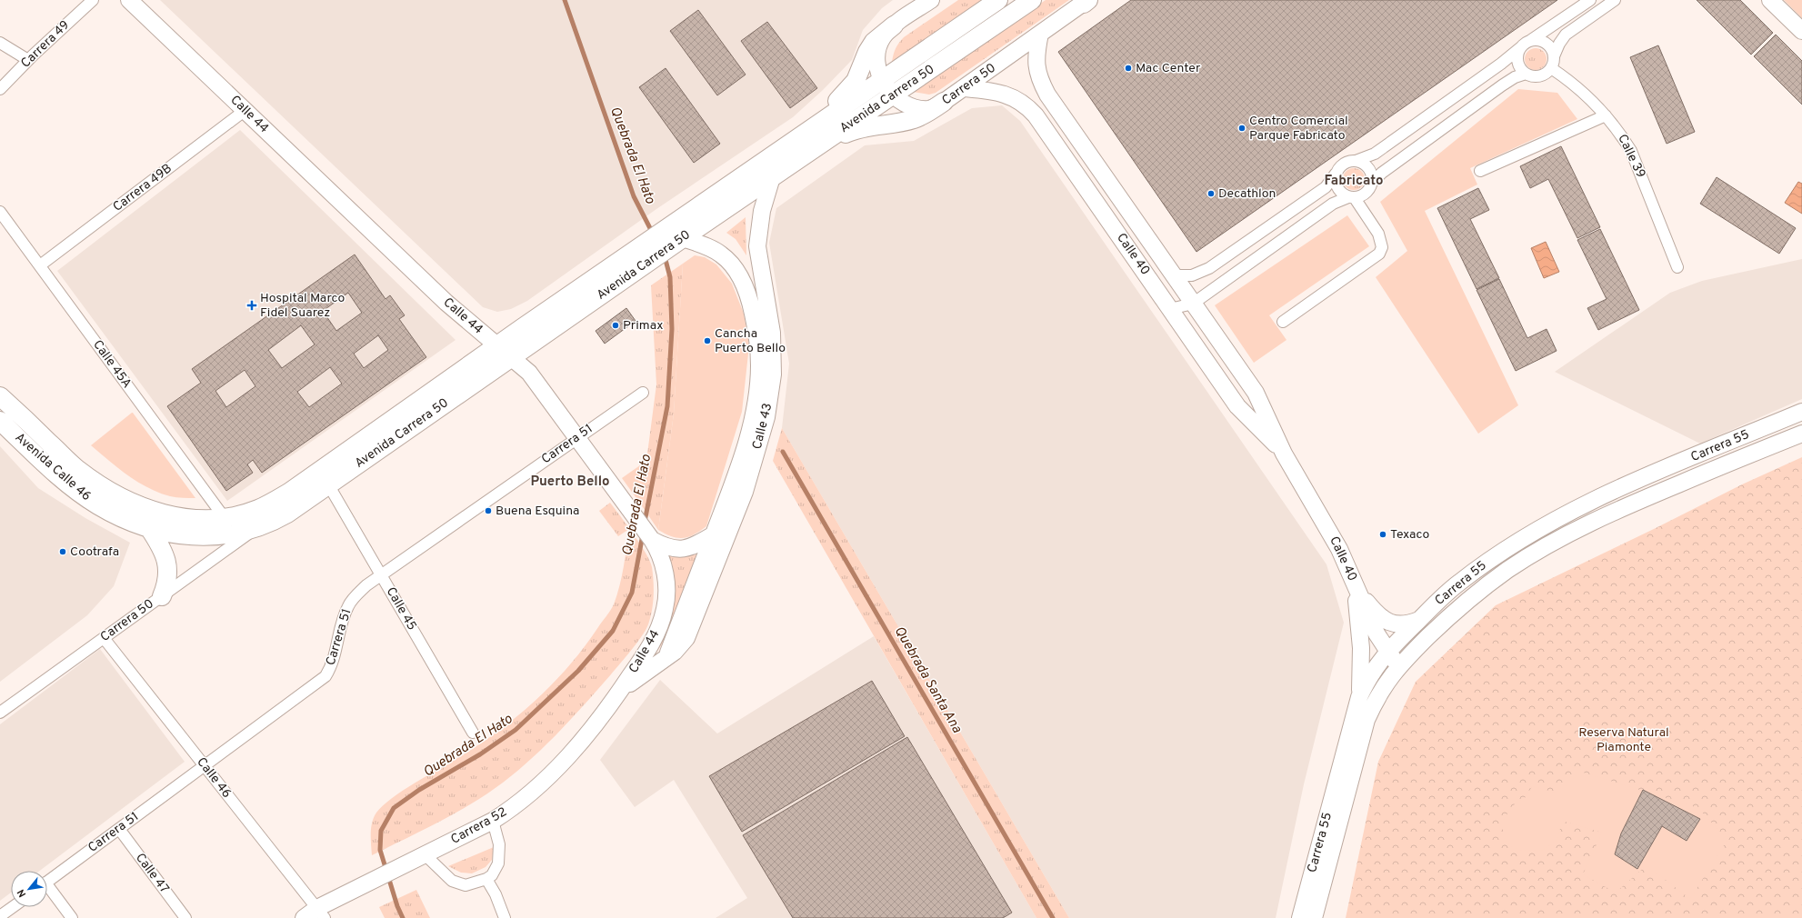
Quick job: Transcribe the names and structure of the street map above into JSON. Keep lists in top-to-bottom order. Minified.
{"streets":{"main road":["Carrera 50","Avenida Carrera 50","Calle 44","Calle 40","Calle 43","Carrera 55","Avenida Calle 46","Carrera 52"],"street":["Carrera 49","Calle 39","Carrera 49B","Calle 45A","Carrera 51","Calle 45","Calle 46","Calle 47"]},"crossings":[["Carrera 50","Avenida Carrera 50"],["Carrera 50","Calle 40"],["Carrera 50","Avenida Calle 46"],["Carrera 50","Calle 46"],["Avenida Carrera 50","Calle 44"],["Avenida Carrera 50","Calle 45A"],["Avenida Carrera 50","Calle 43"],["Avenida Carrera 50","Avenida Calle 46"],["Avenida Carrera 50","Calle 45"],["Calle 44","Carrera 49B"],["Calle 44","Calle 43"],["Calle 44","Carrera 51"],["Calle 44","Carrera 52"],["Carrera 49B","Calle 45A"],["Calle 40","Carrera 55"],["Calle 45A","Avenida Calle 46"],["Calle 43","Carrera 52"],["Carrera 51","Calle 45"],["Carrera 51","Calle 46"],["Carrera 51","Calle 47"],["Calle 46","Carrera 52"]],"districts":["Fabricato","Puerto Bello"],"water":["Quebrada El Hato","Quebrada Santa Ana"],"parks":["Reserva Natural Piamonte"],"places":{"other":["Mac Center","Centro Comercial Parque Fabricato","Decathlon","Primax","Cancha Puerto Bello","Buena Esquina","Texaco","Cootrafa"],"health":["Hospital Marco Fidel Suarez"]},"north":"bottom left"}
